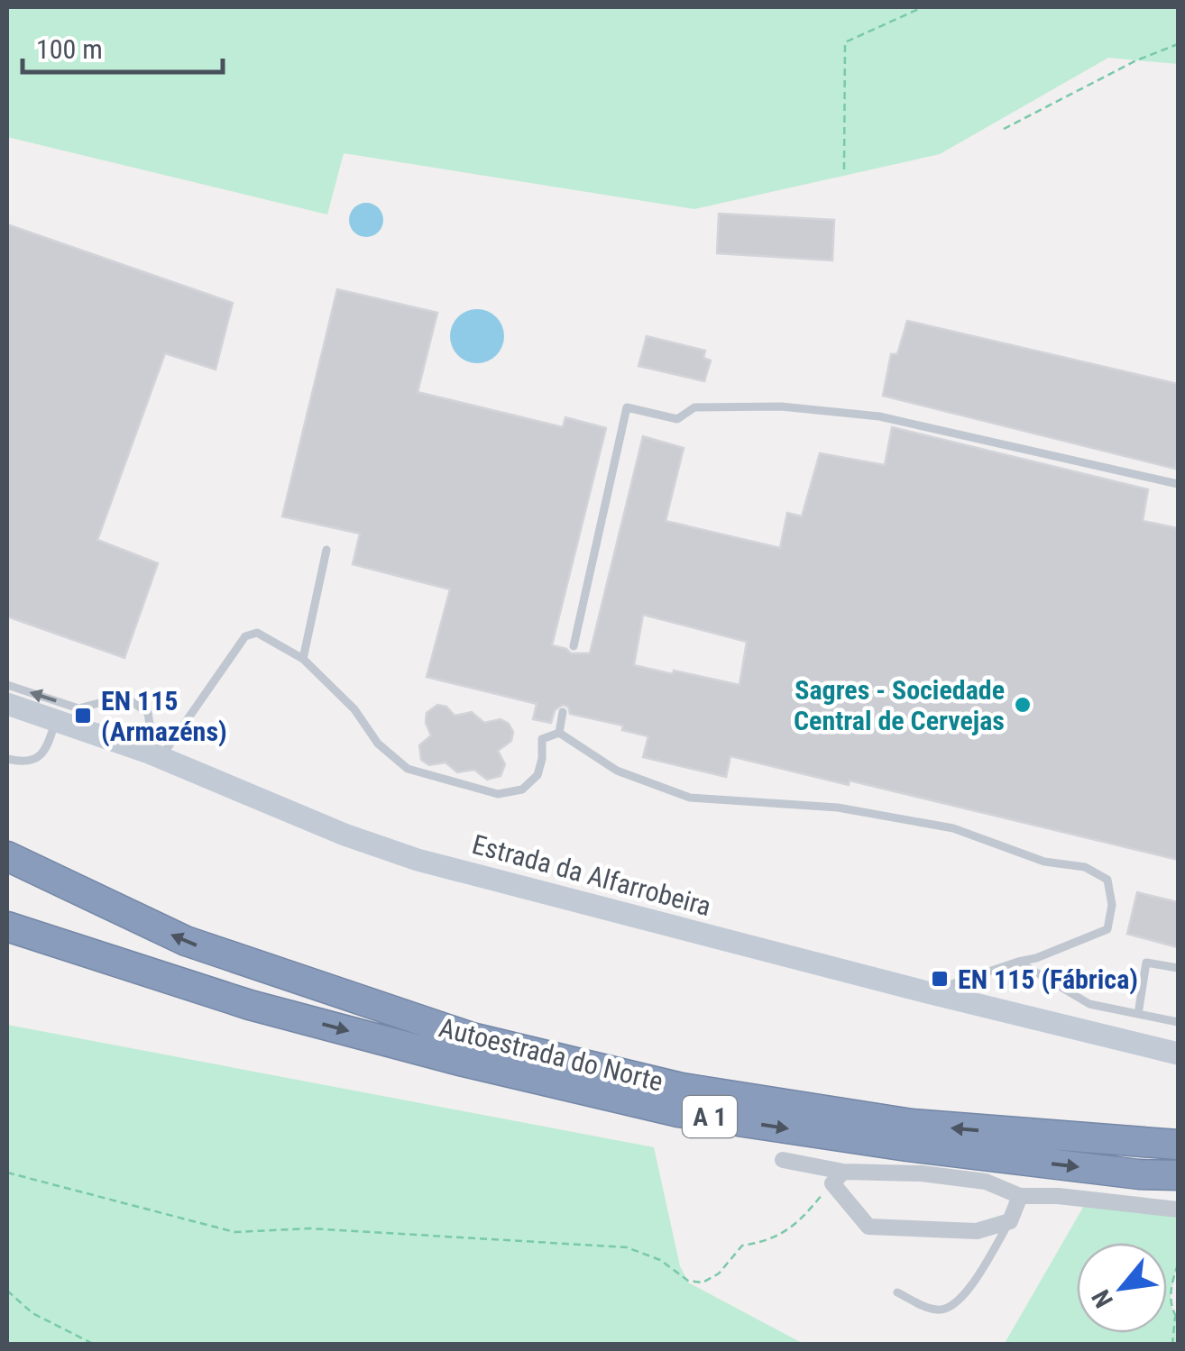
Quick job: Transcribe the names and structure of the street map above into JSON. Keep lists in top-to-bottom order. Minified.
{"streets":{"highway":["Autoestrada do Norte","A 1"],"main road":["Estrada da Alfarrobeira"]},"places":{"other":["Sagres - Sociedade Central de Cervejas"],"transit":["EN 115 (Armazéns)","EN 115 (Fábrica)"]},"scale_bar":"100 m","north":"bottom left"}
